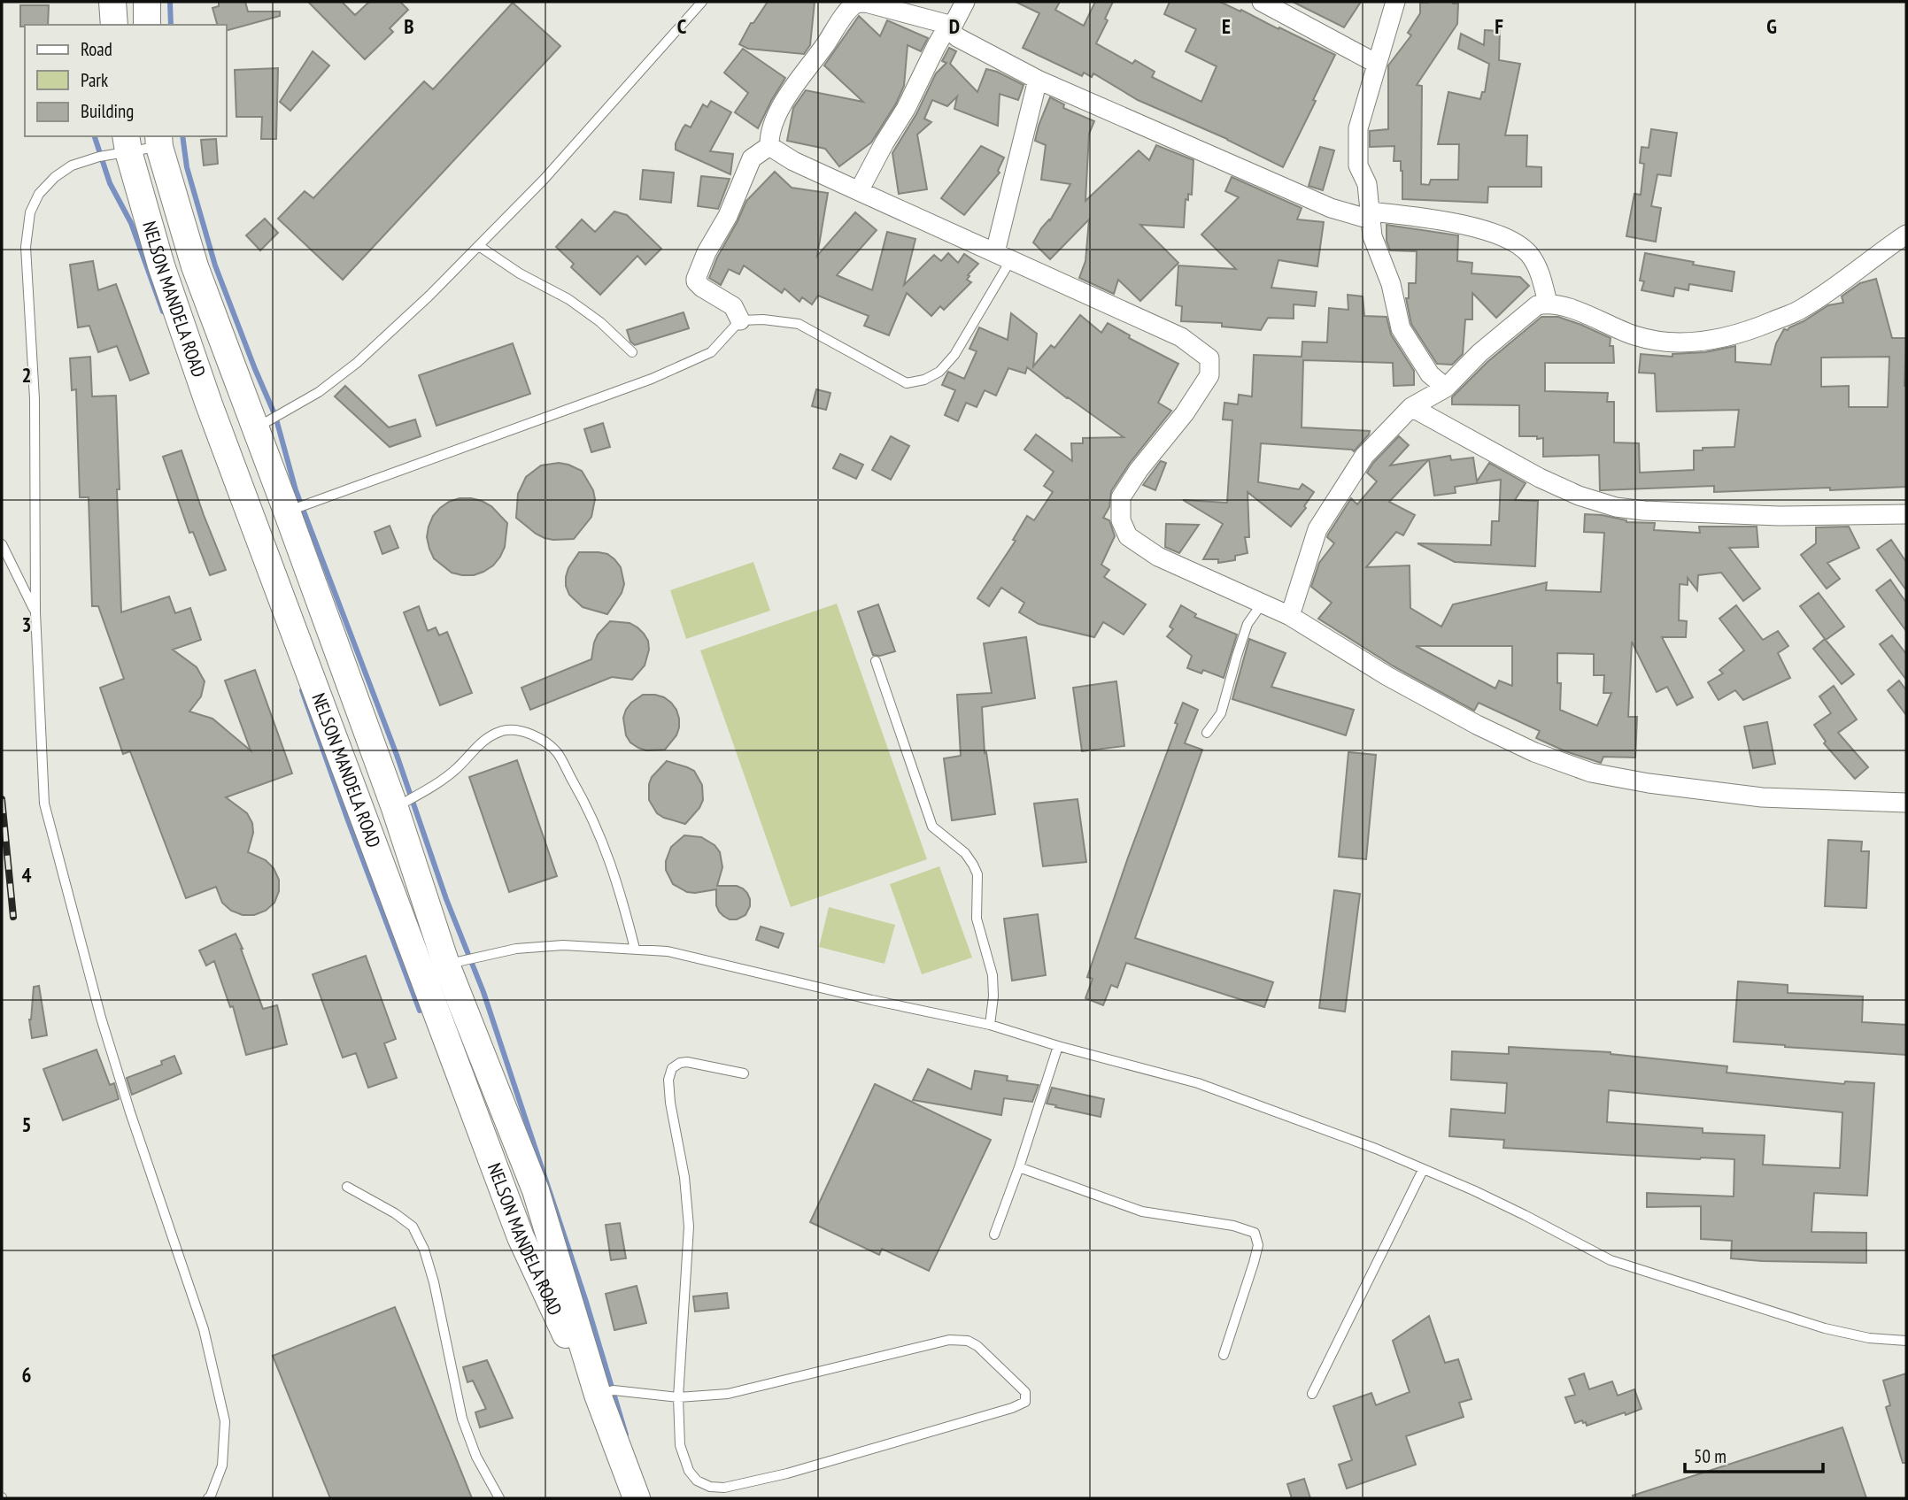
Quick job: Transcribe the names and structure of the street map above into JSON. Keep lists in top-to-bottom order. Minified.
{"streets":{"main road":["NELSON MANDELA ROAD"]},"legend":["Road","Park","Building"],"scale_bar":"50 m","grid":{"columns":["B","C","D","E","F","G"],"rows":["2","3","4","5","6"]}}
